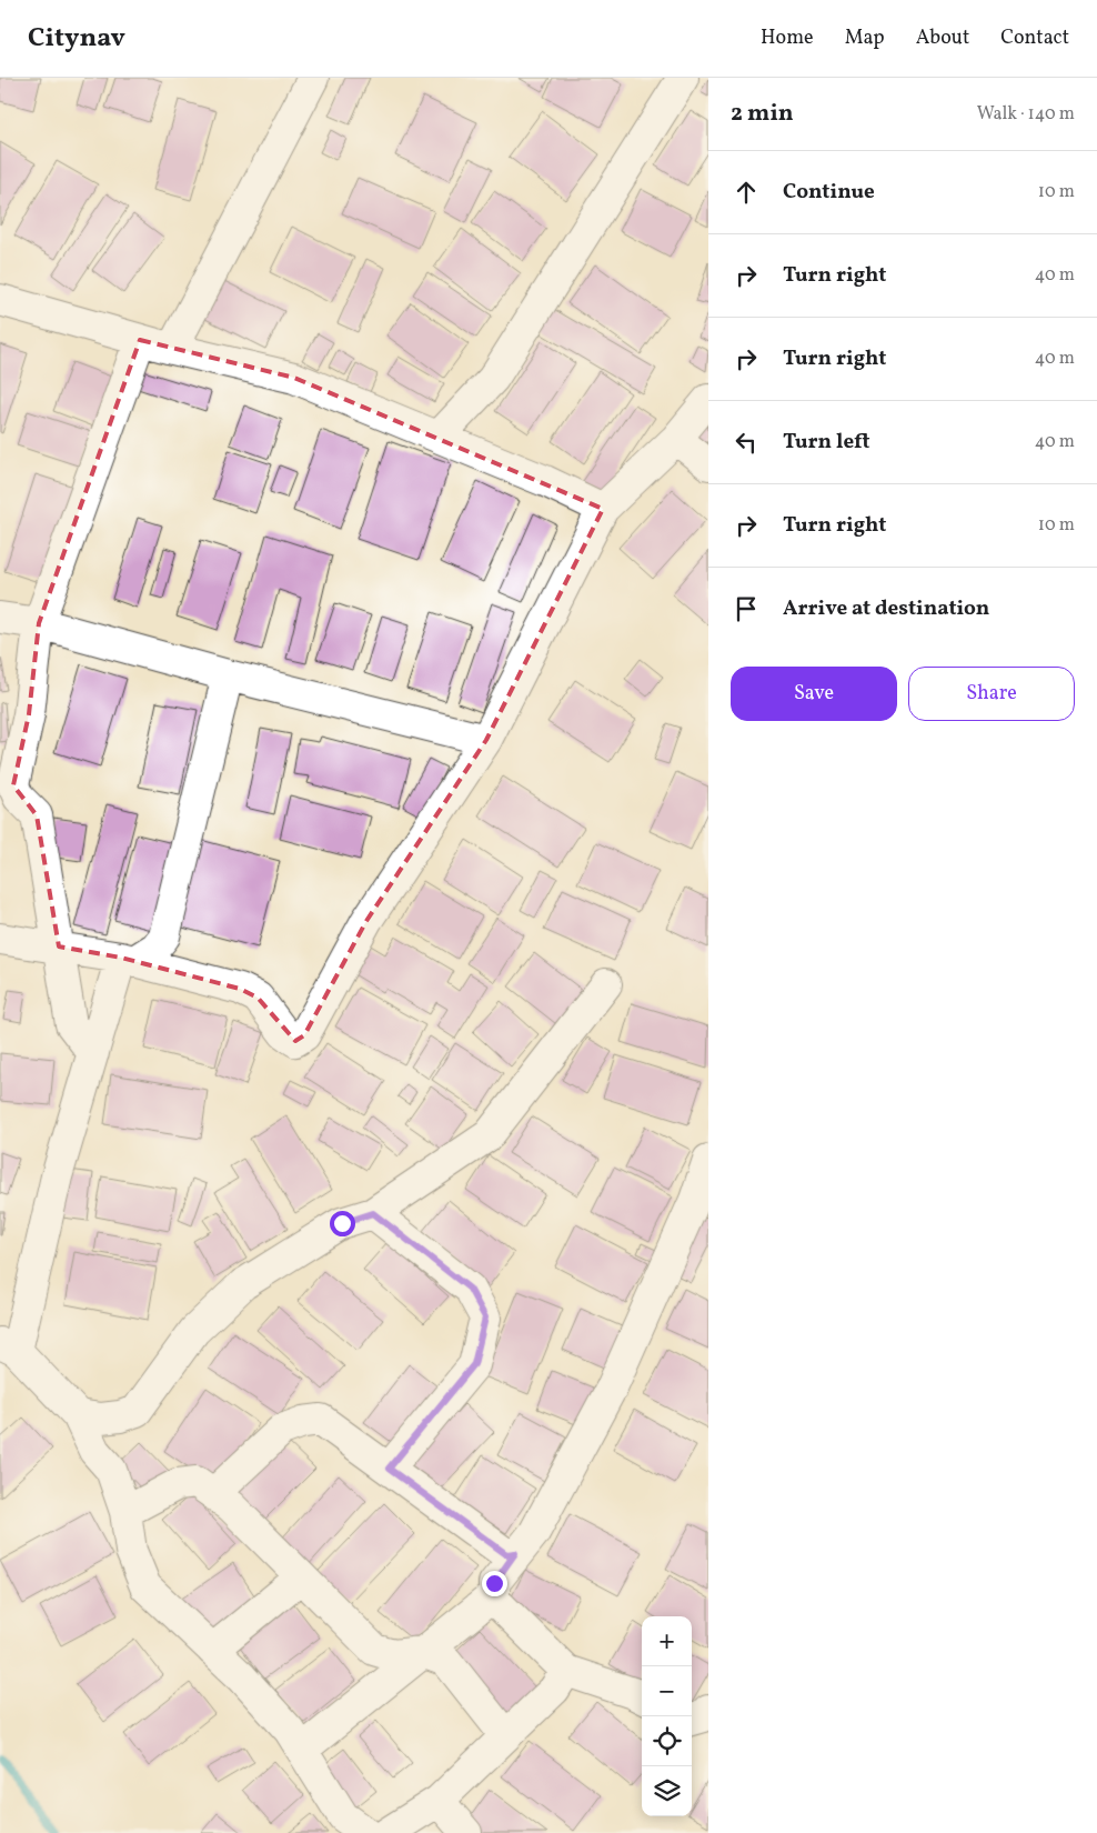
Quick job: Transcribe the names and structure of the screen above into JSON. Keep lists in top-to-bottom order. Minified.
{"page":{"header":"Citynav","nav":["Home","Map","About","Contact"],"heading":["2 min","Walk · 140 m"],"list":[["Continue","10 m"],["Turn right","40 m"],["Turn right","40 m"],["Turn left","40 m"],["Turn right","10 m"],"Arrive at destination"],"buttons":["Save","Share"],"map_buttons":["+","−"]}}
